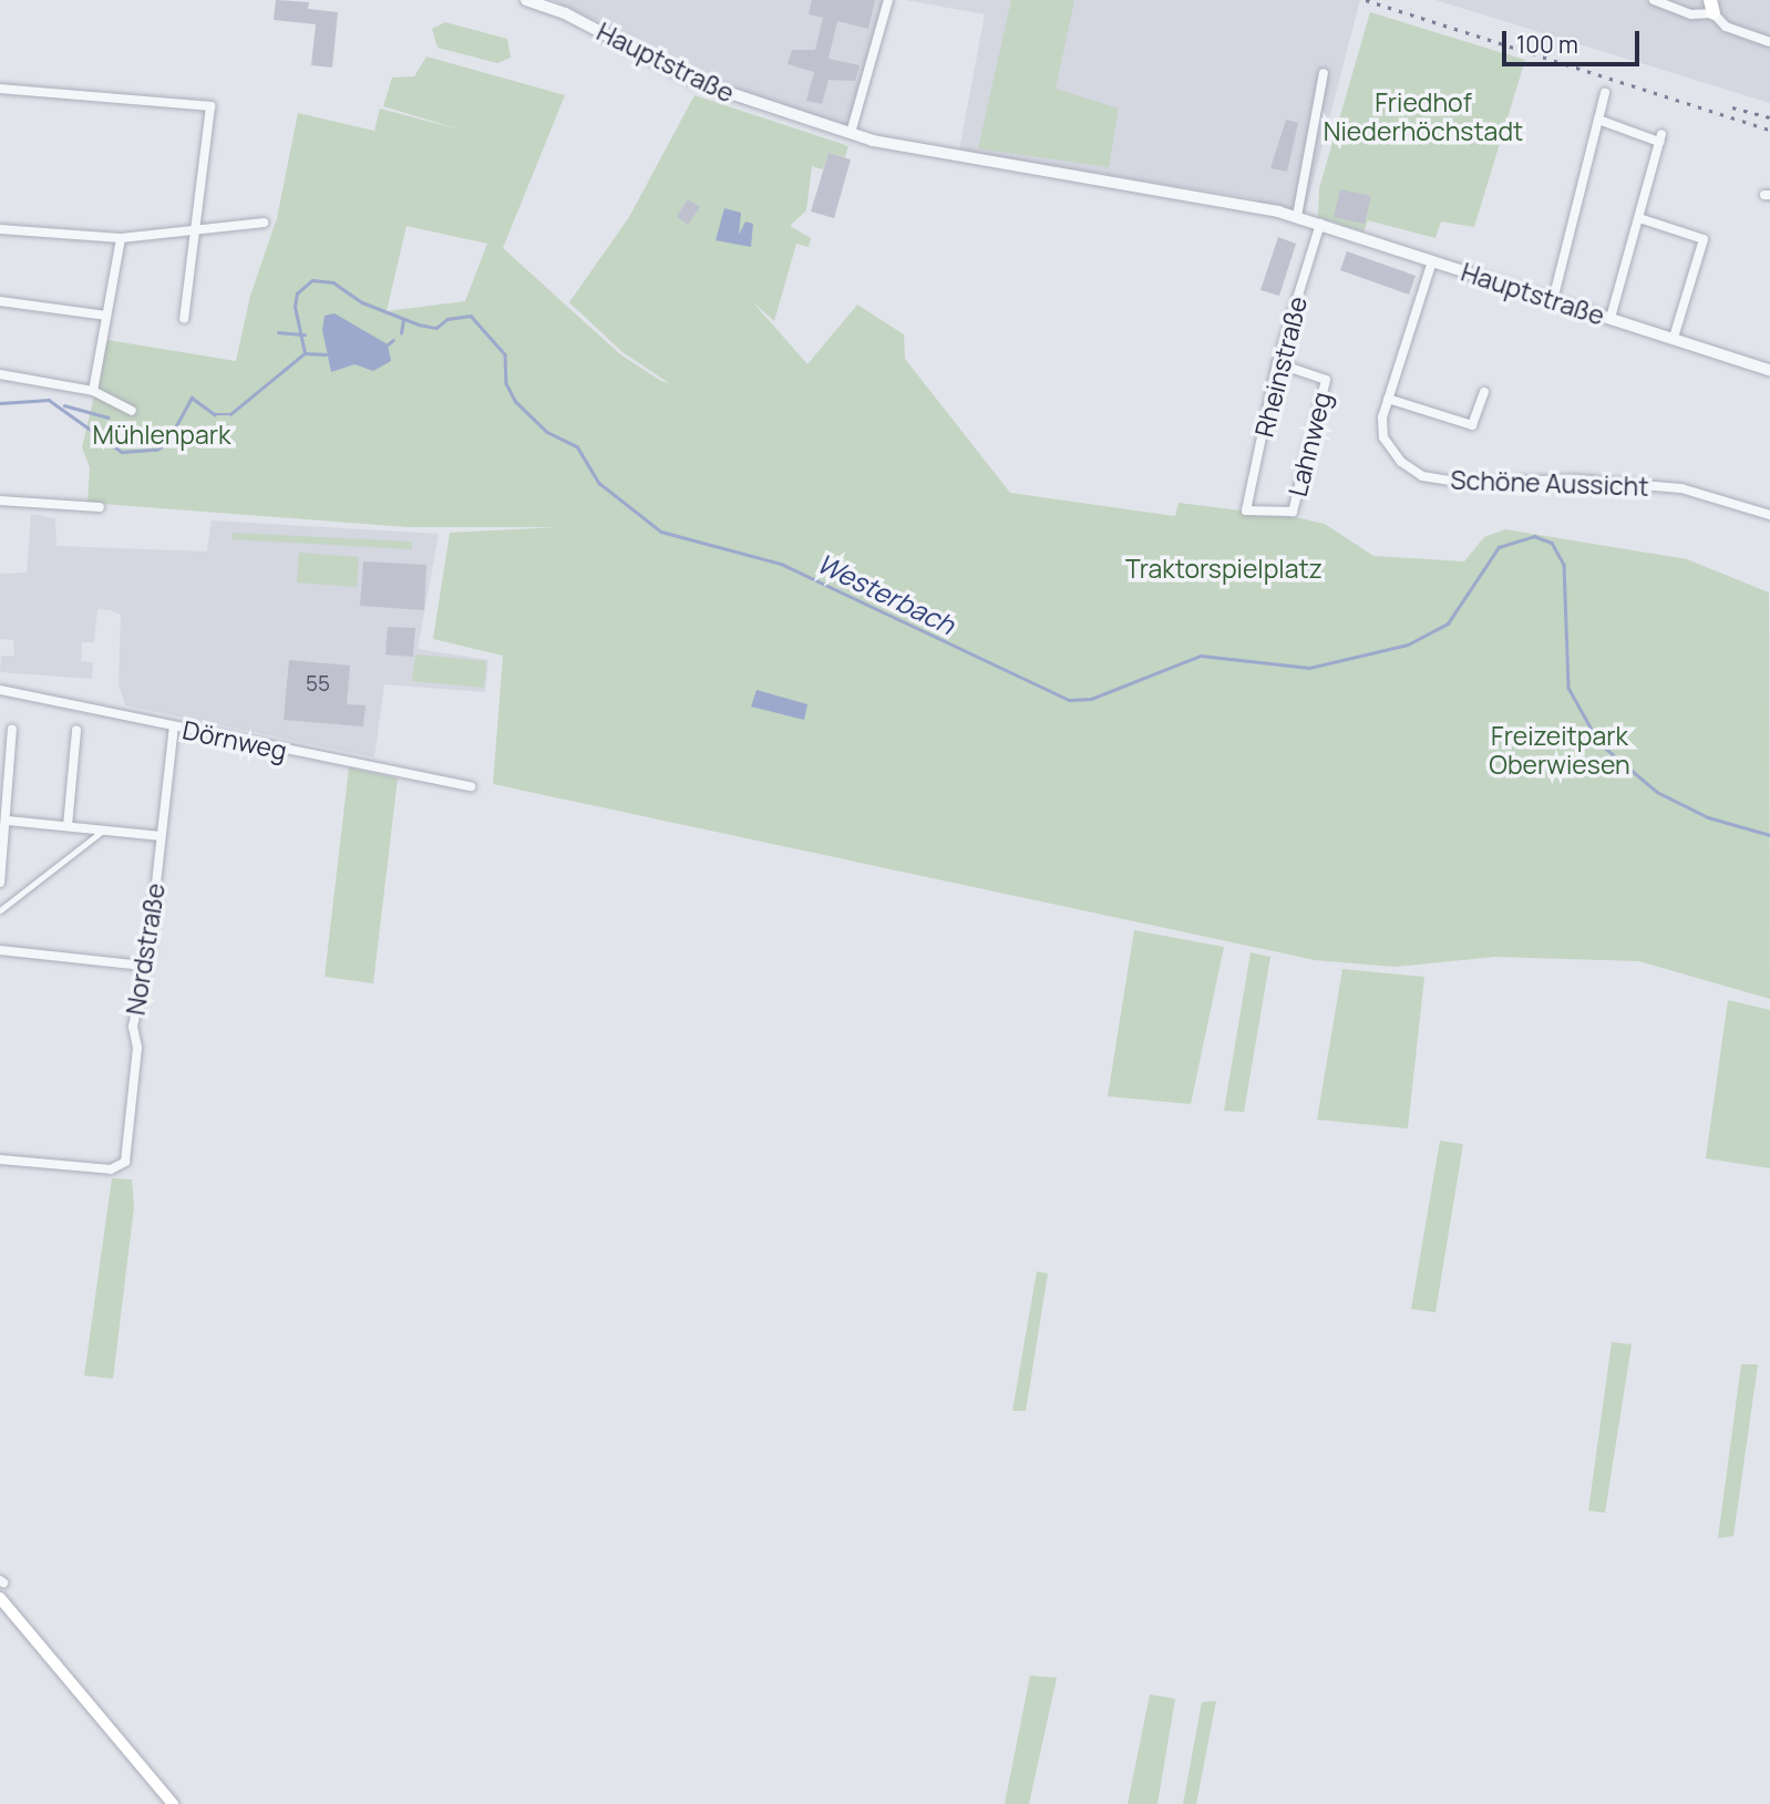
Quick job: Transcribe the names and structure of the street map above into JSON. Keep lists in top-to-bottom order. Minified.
{"streets":{"street":["Hauptstraße","Rheinstraße","Lahnweg","Schöne Aussicht","Dörnweg","Nordstraße"]},"crossings":[["Hauptstraße","Rheinstraße"],["Hauptstraße","Schöne Aussicht"],["Rheinstraße","Lahnweg"],["Dörnweg","Nordstraße"]],"water":["Westerbach"],"parks":["Friedhof Niederhöchstadt","Mühlenpark","Traktorspielplatz","Freizeitpark Oberwiesen"],"house_numbers":["55"],"scale_bar":"100 m"}
